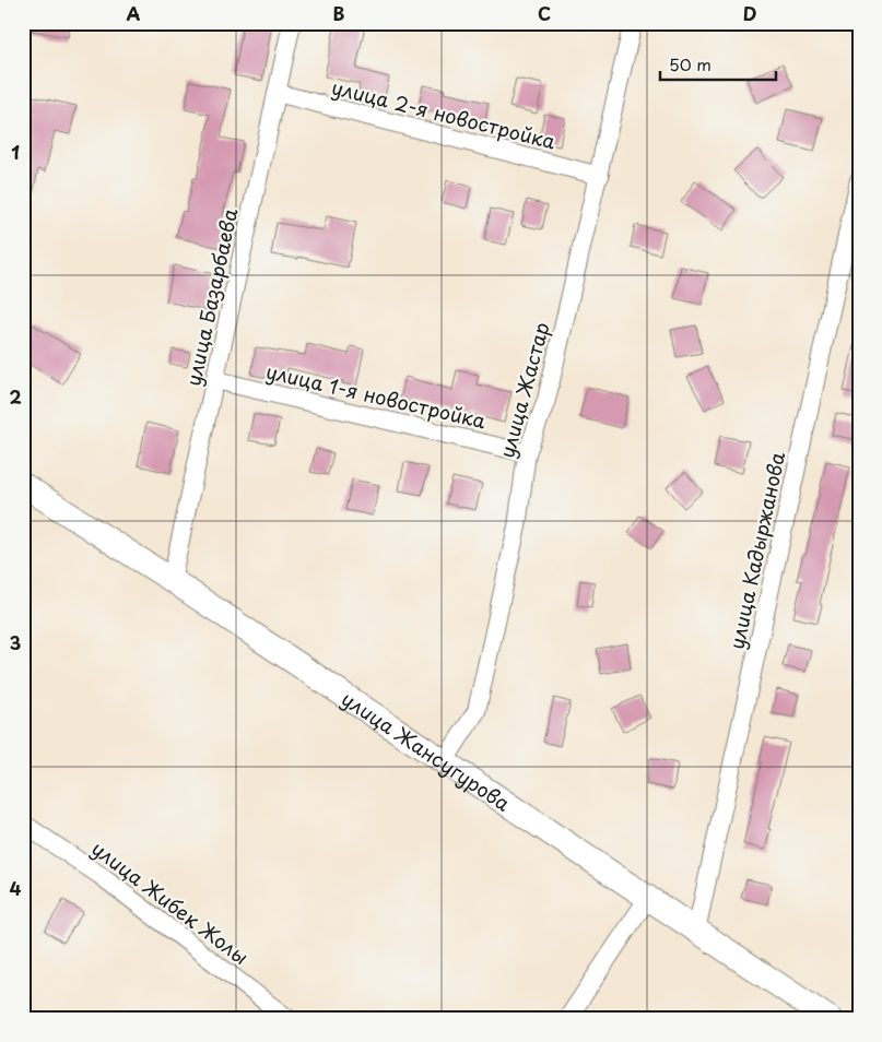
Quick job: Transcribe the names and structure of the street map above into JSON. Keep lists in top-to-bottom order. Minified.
{"streets":{"main road":["улица Жансугурова"],"street":["улица 2-я новостройка","улица Базарбаева","улица Жастар","улица 1-я новостройка","улица Кадыржанова","улица Жибек Жолы"]},"crossings":[["улица 2-я новостройка","улица Базарбаева"],["улица 2-я новостройка","улица Жастар"],["улица Базарбаева","улица 1-я новостройка"],["улица Базарбаева","улица Жансугурова"],["улица Жастар","улица 1-я новостройка"],["улица Жастар","улица Жансугурова"],["улица Кадыржанова","улица Жансугурова"]],"scale_bar":"50 m","grid":{"columns":["A","B","C","D"],"rows":["1","2","3","4"]}}
